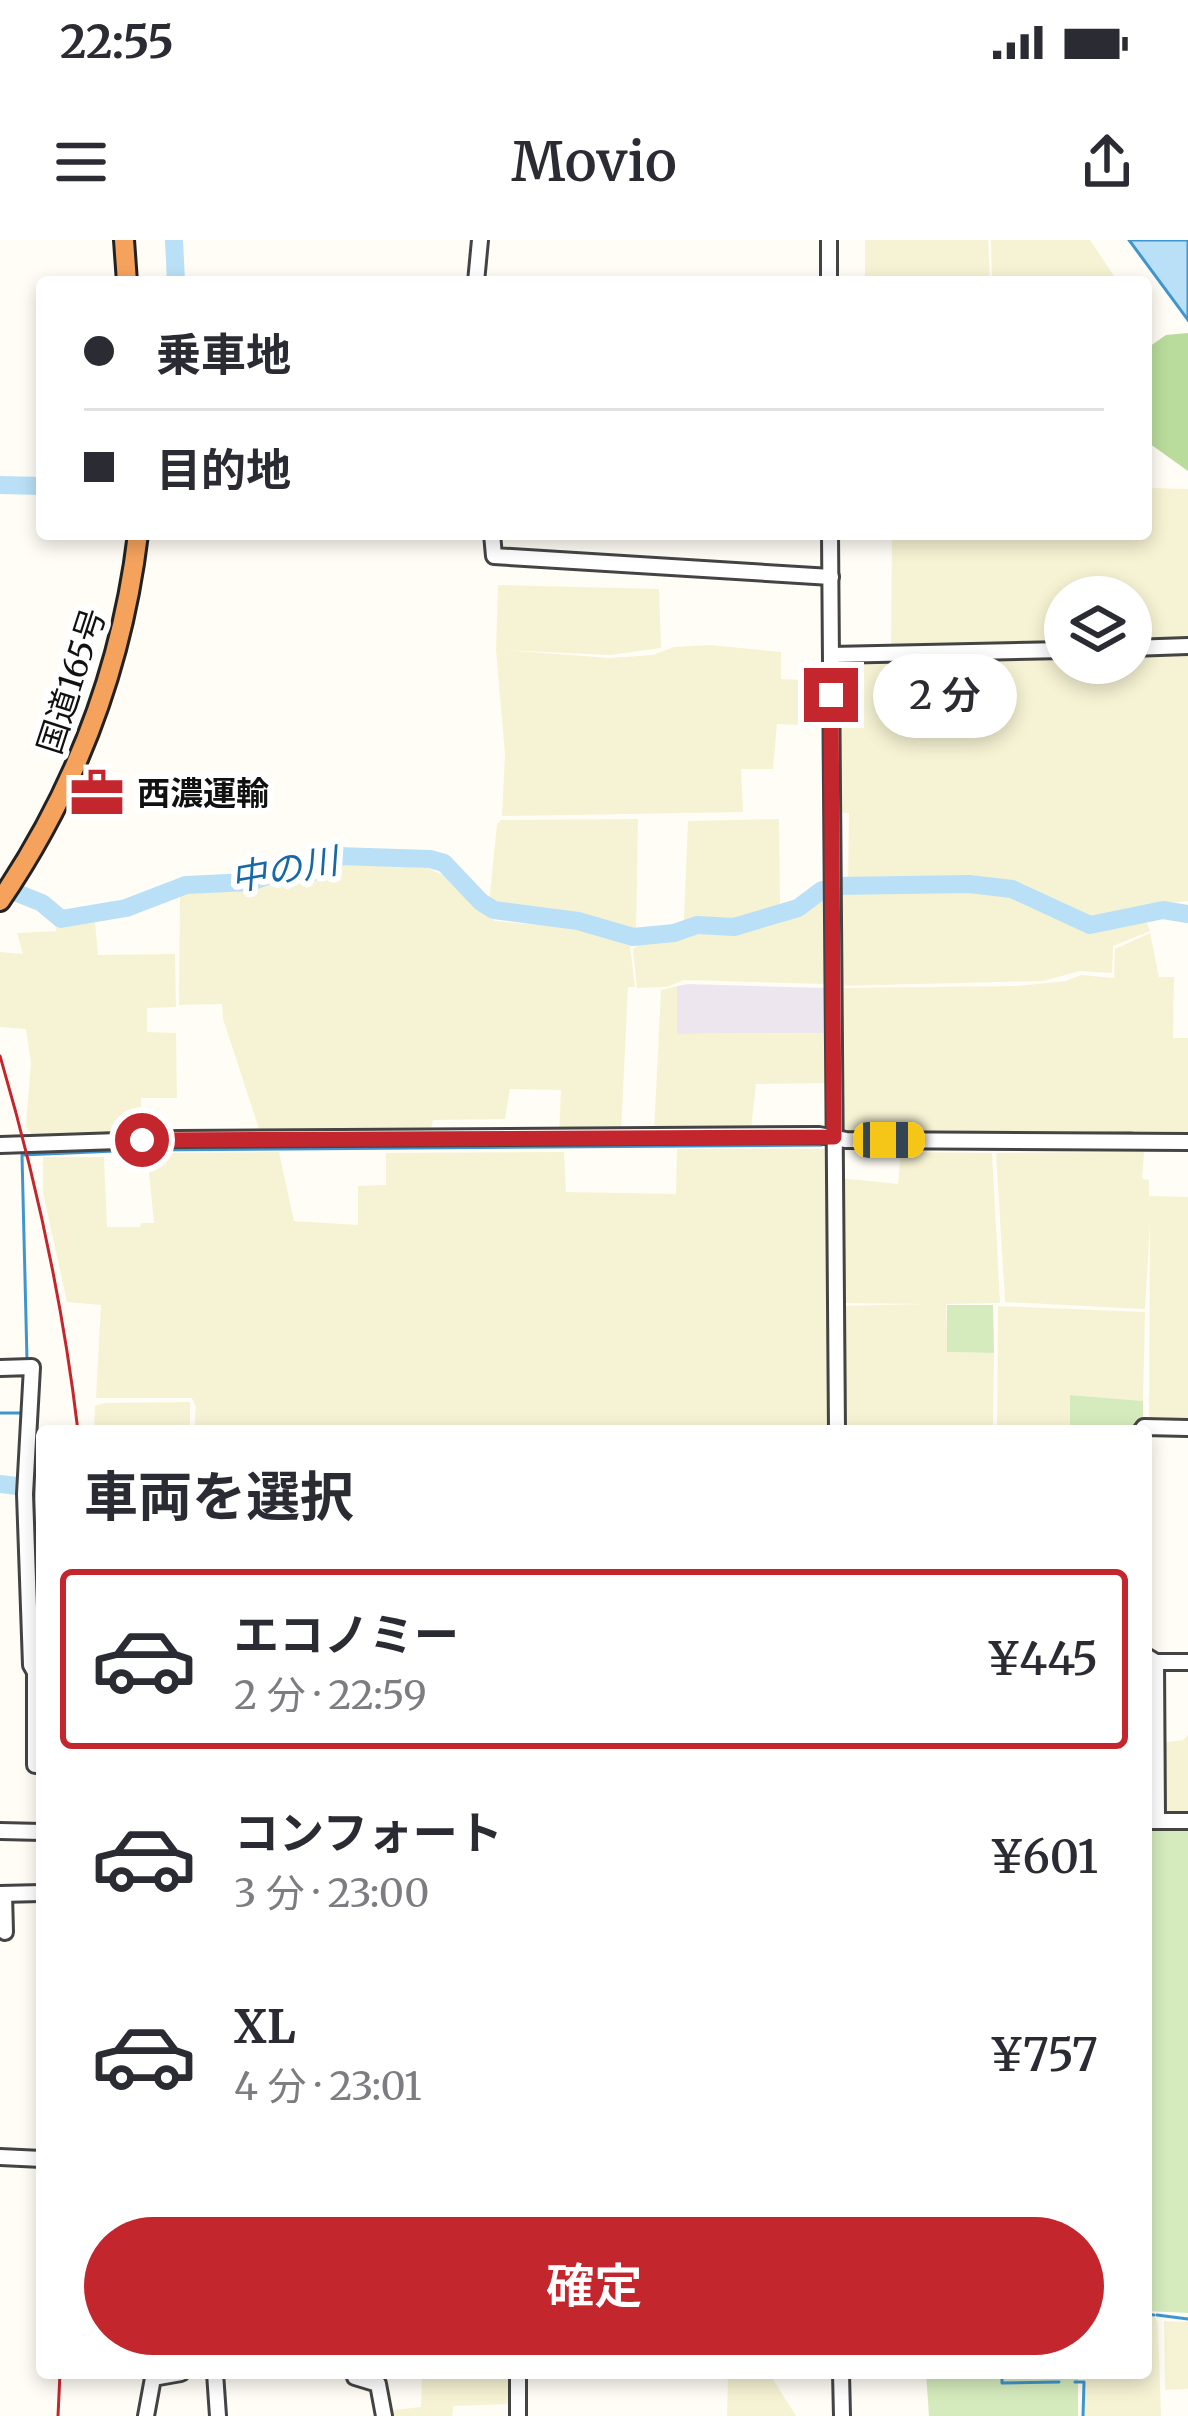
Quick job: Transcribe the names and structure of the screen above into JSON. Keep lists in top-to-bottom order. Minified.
{"streets":{"highway":["国道165号"]},"water":["中の川"],"places":{"office":["西濃運輸"]},"page":{"status":"22:55","header":"Movio","banner":["乗車地","目的地"],"bubble":"2 分","heading":"車両を選択","list":[{"name":"エコノミー","note":"2 分 · 22:59","value":"¥445"},{"name":"コンフォート","note":"3 分 · 23:00","value":"¥601"},{"name":"XL","note":"4 分 · 23:01","value":"¥757"}],"buttons":"確定"}}
